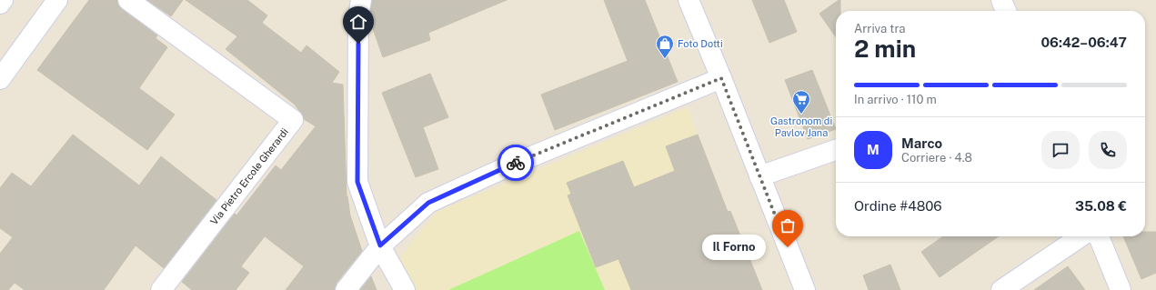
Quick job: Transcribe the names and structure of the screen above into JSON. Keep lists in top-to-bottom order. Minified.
{"streets":{"street":["Via Pietro Ercole Gherardi"]},"places":{"shop":["Foto Dotti"],"supermarket":["Gastronom di Pavlov Jana"],"other":["Il Forno"]},"page":{"heading":["2 min","Arriva tra","06:42–06:47"],"panel":["Marco","Corriere · 4.8","Ordine #4806","35.08 €"],"bar":"In arrivo · 110 m","round":"M","bubble":"Il Forno"}}
